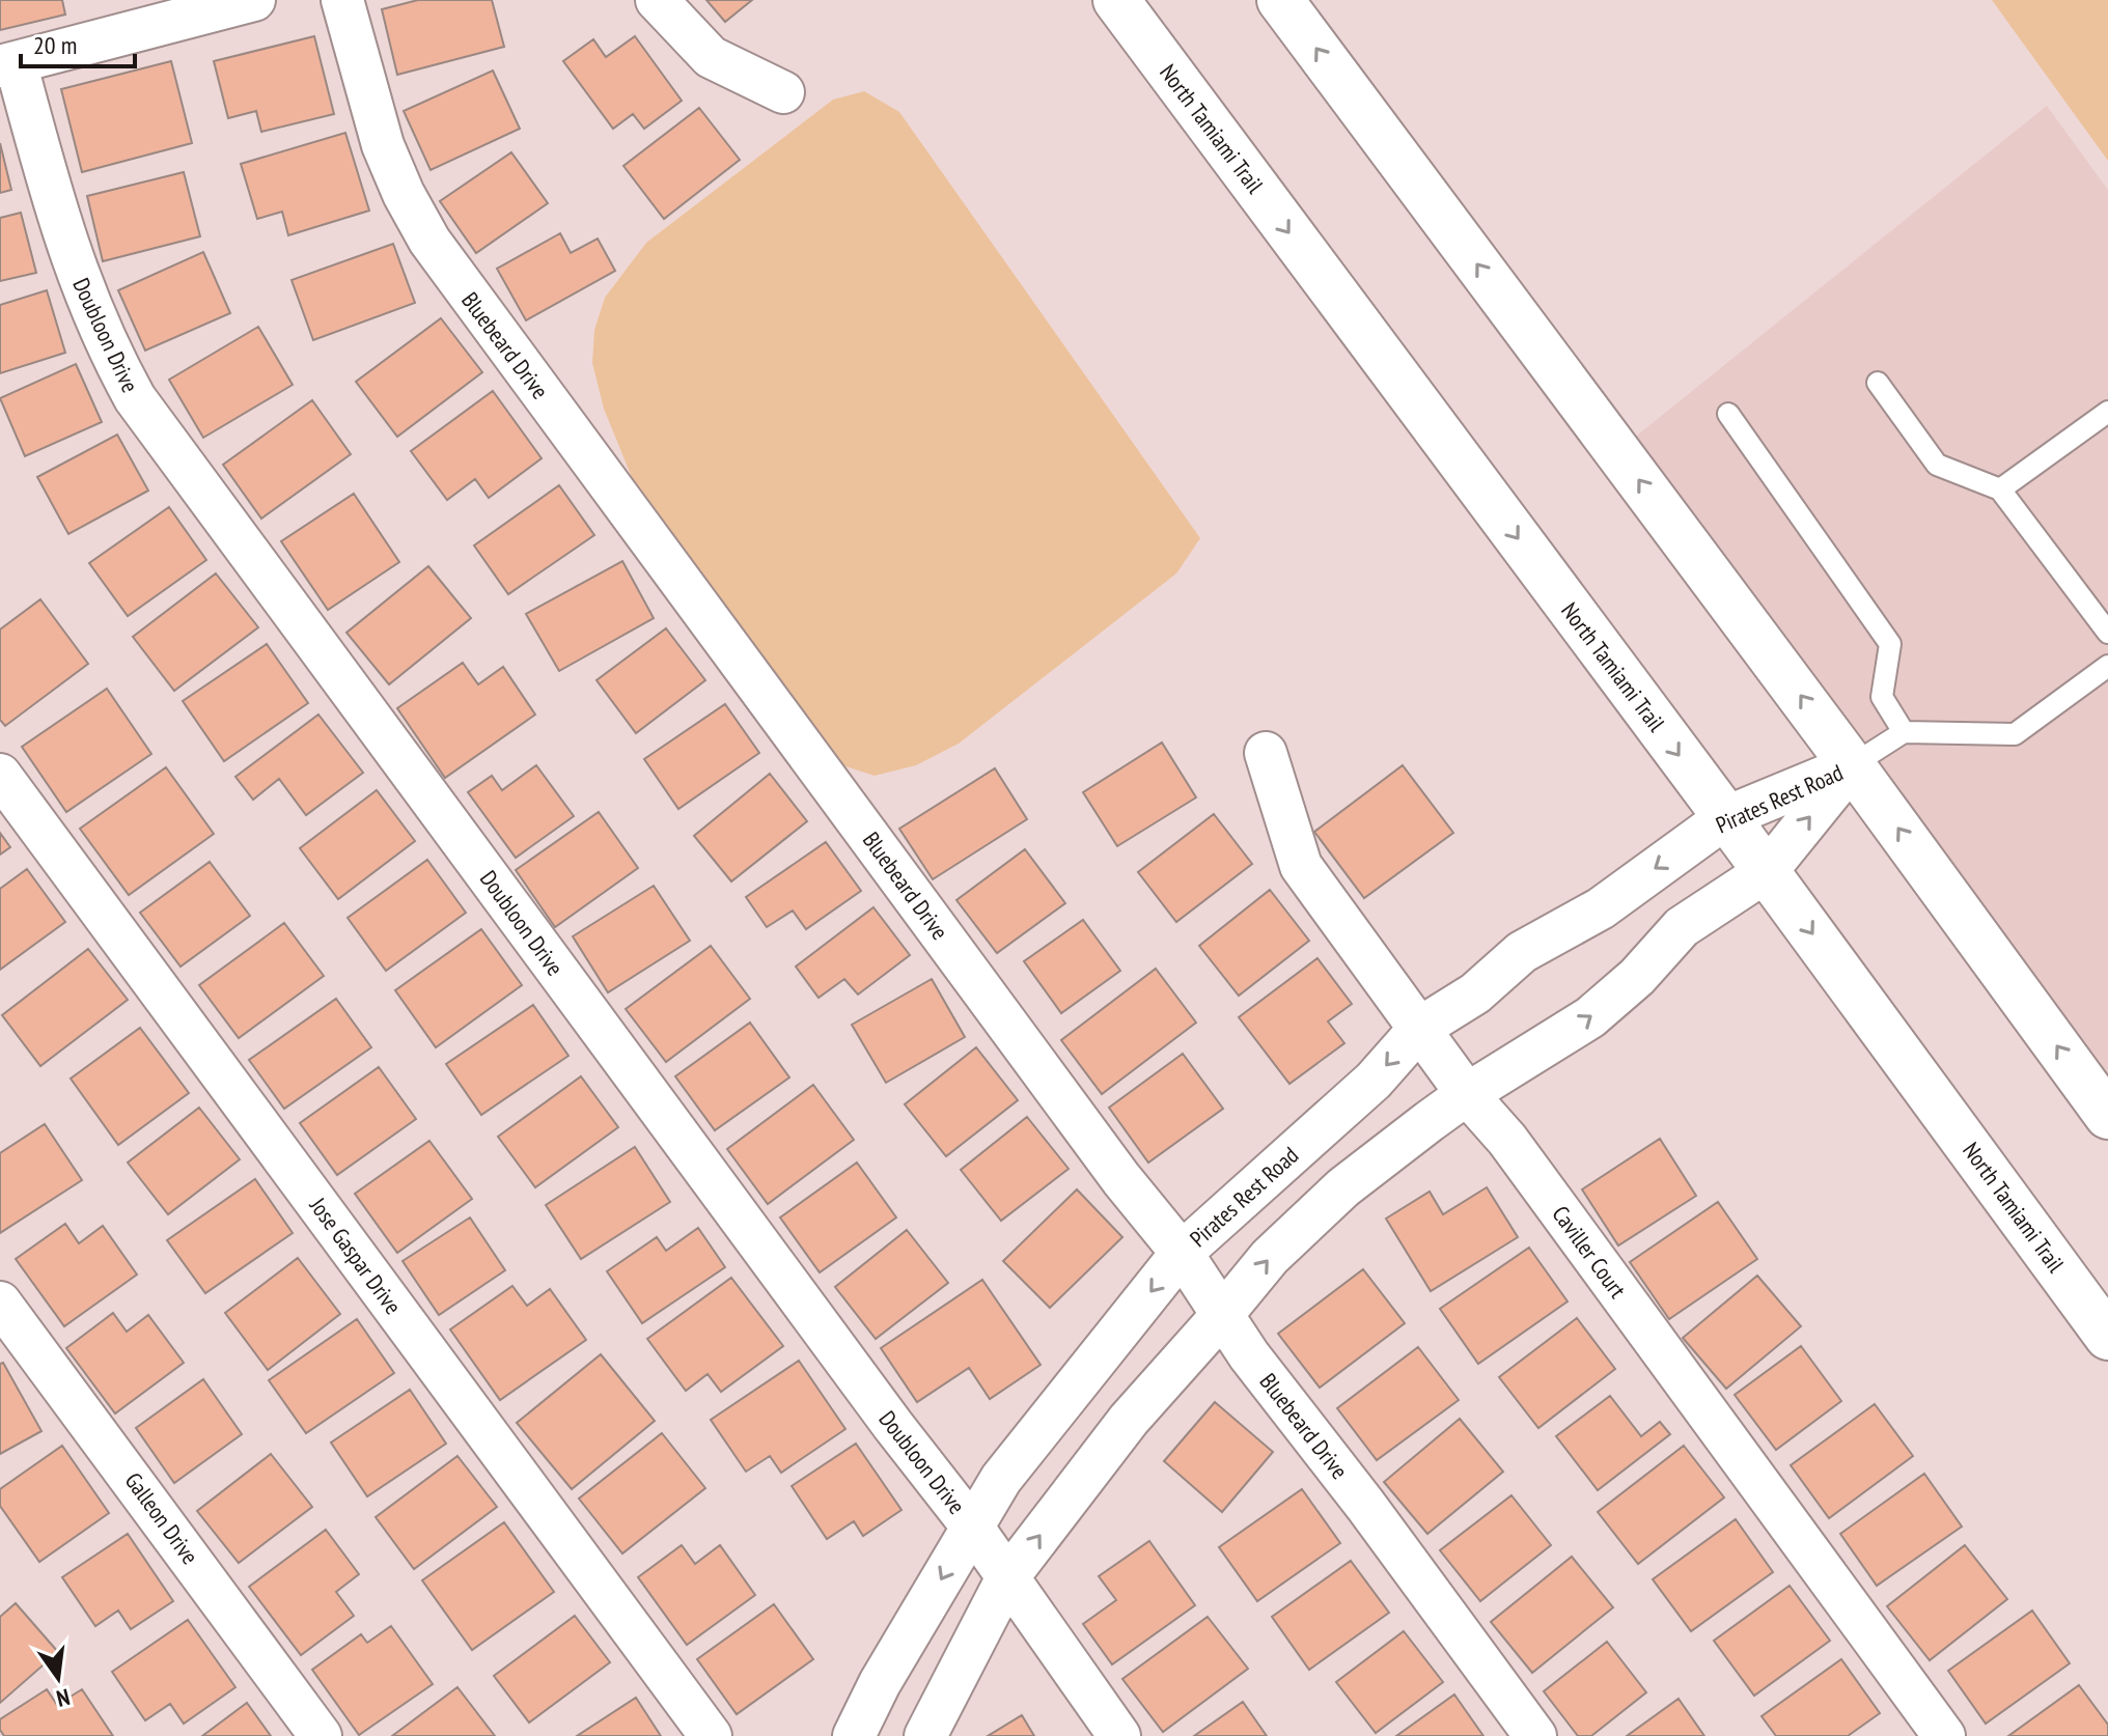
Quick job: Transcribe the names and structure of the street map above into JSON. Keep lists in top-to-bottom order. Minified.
{"streets":{"main road":["North Tamiami Trail"],"street":["Doubloon Drive","Bluebeard Drive","Pirates Rest Road","Caviller Court","Jose Gaspar Drive","Galleon Drive"]},"crossings":[["North Tamiami Trail","Pirates Rest Road"],["Doubloon Drive","Pirates Rest Road"],["Bluebeard Drive","Pirates Rest Road"],["Pirates Rest Road","Caviller Court"]],"scale_bar":"20 m","north":"bottom"}
